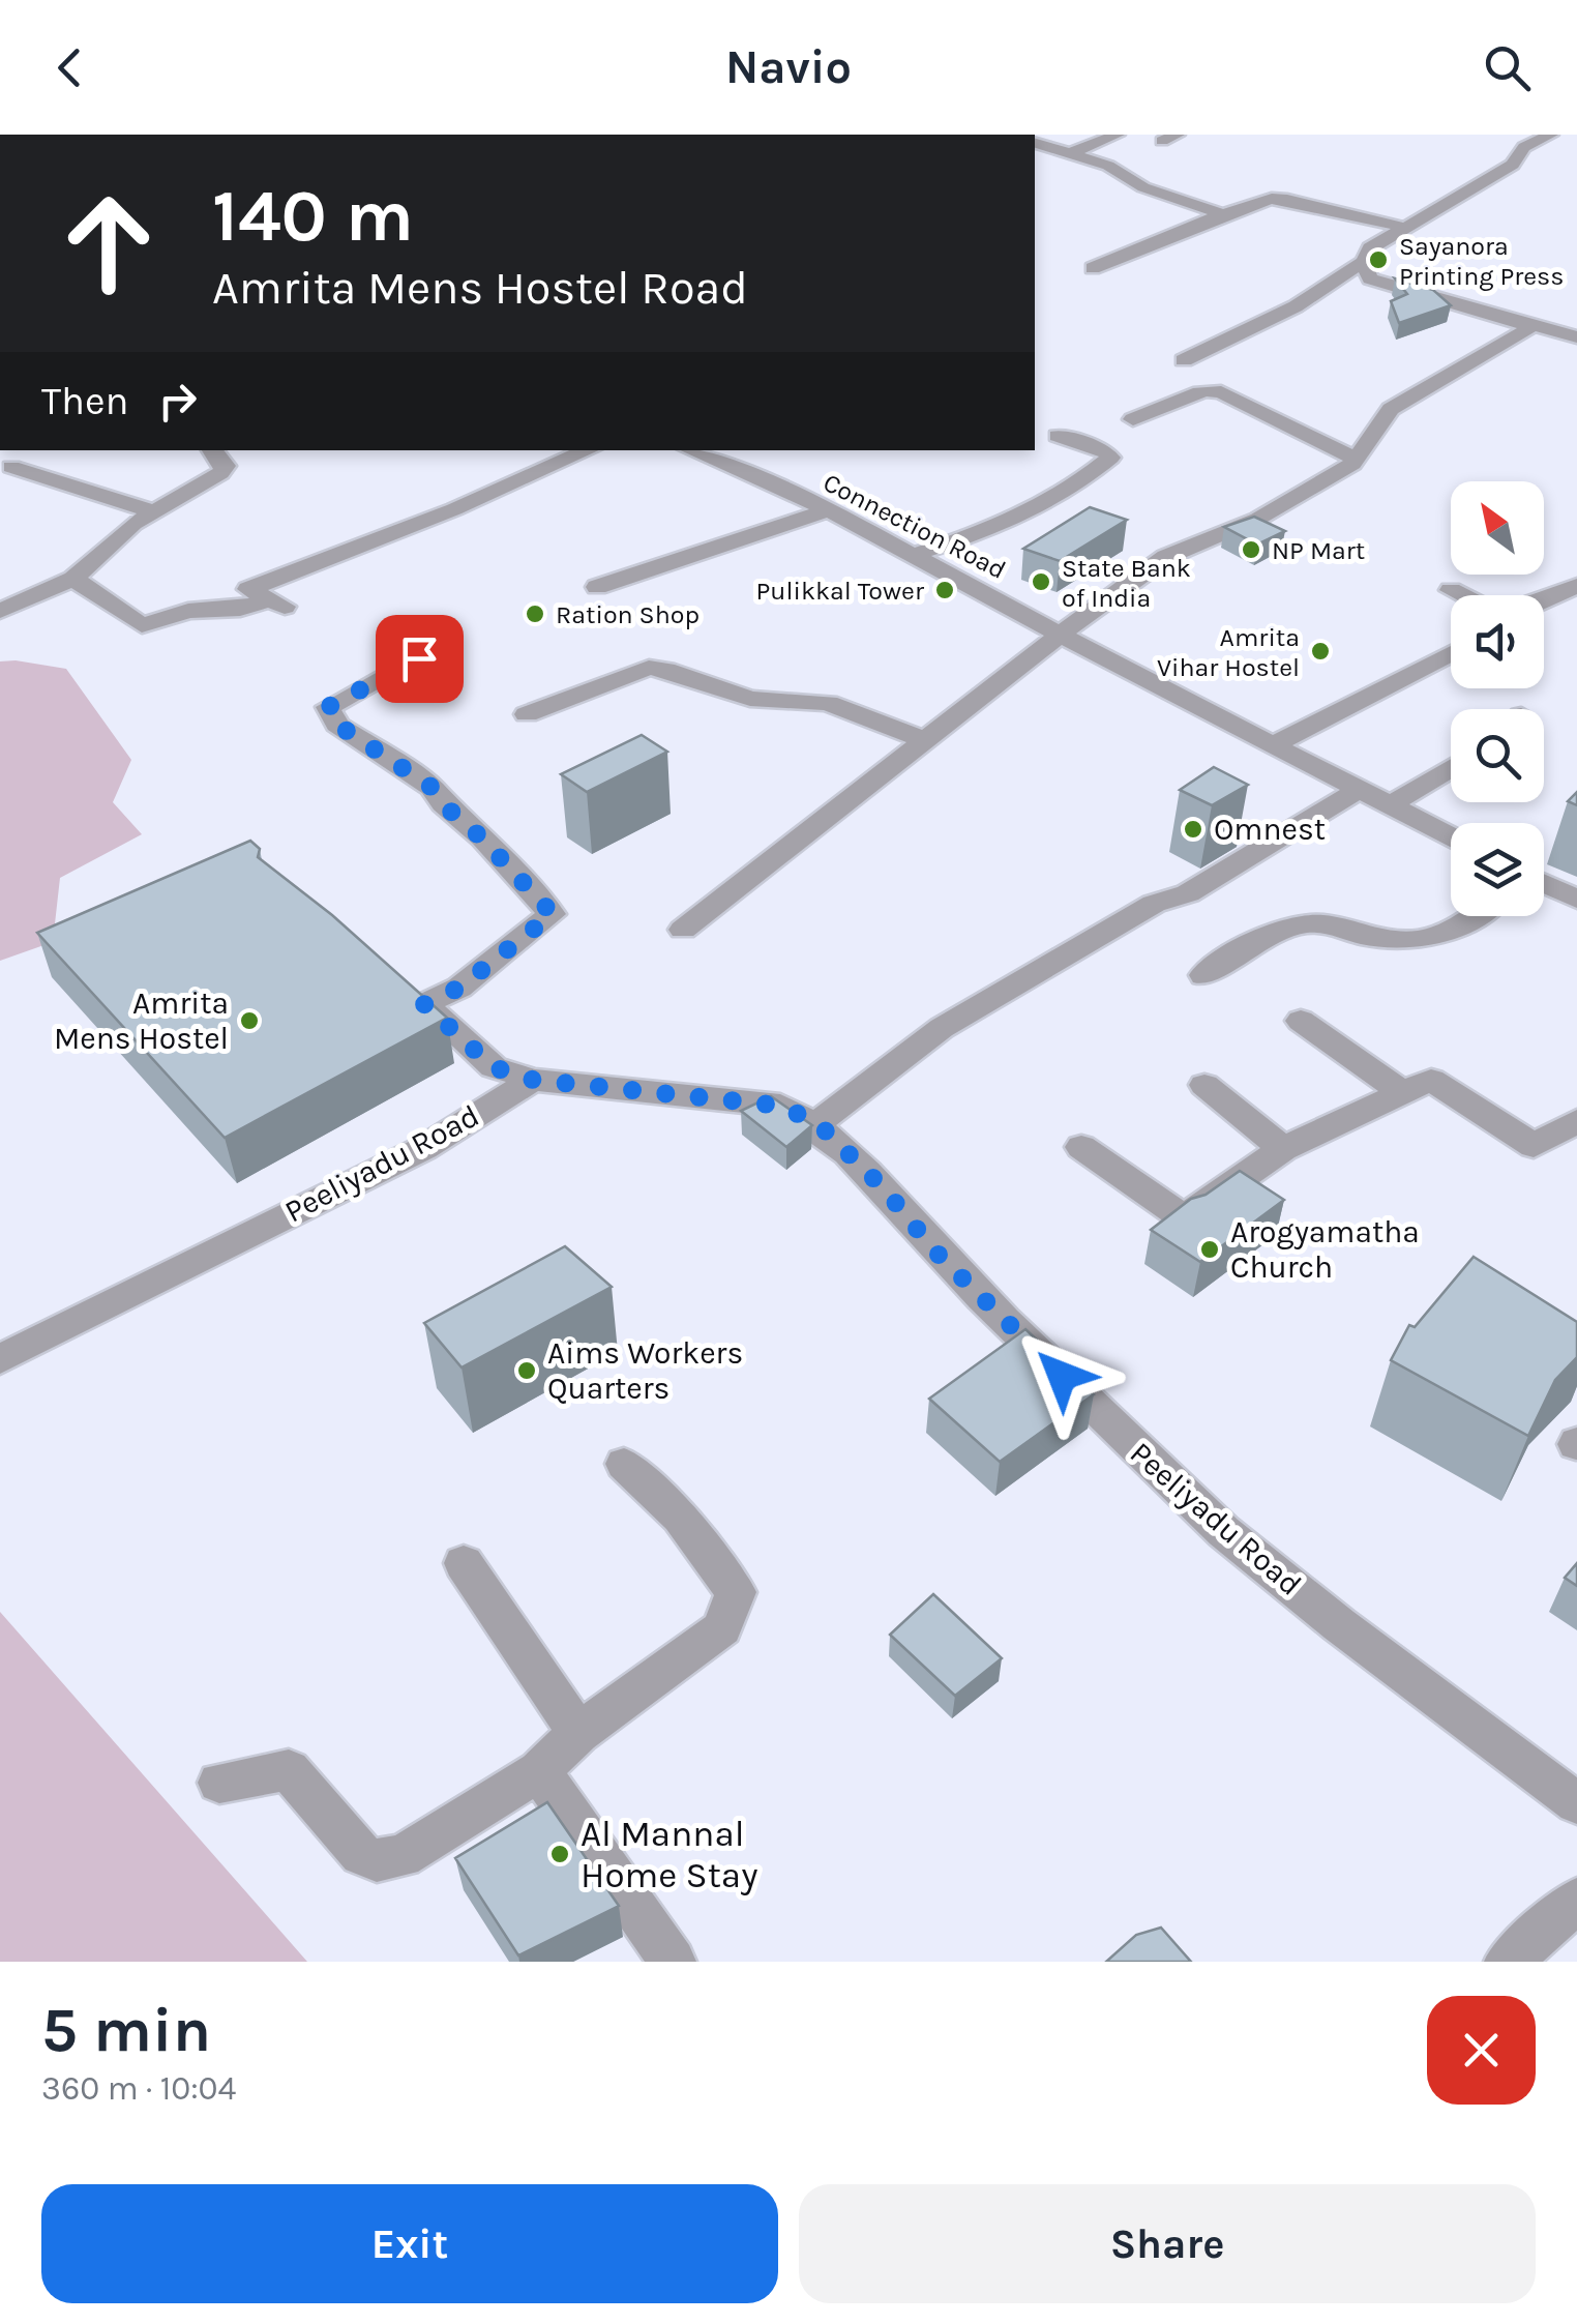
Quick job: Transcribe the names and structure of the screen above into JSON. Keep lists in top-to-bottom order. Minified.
{"streets":{"street":["Connection Road","Peeliyadu Road"]},"places":["Sayanora Printing Press","NP Mart","State Bank of India","Pulikkal Tower","Ration Shop","Amrita Vihar Hostel","Omnest","Amrita Mens Hostel","Arogyamatha Church","Aims Workers Quarters","Al Mannal Home Stay"],"north":"top left","page":{"header":"Navio","turn":["140 m","Amrita Mens Hostel Road"],"then":"Then","heading":["5 min","360 m · 10:04"],"buttons":["Exit","Share"]}}
